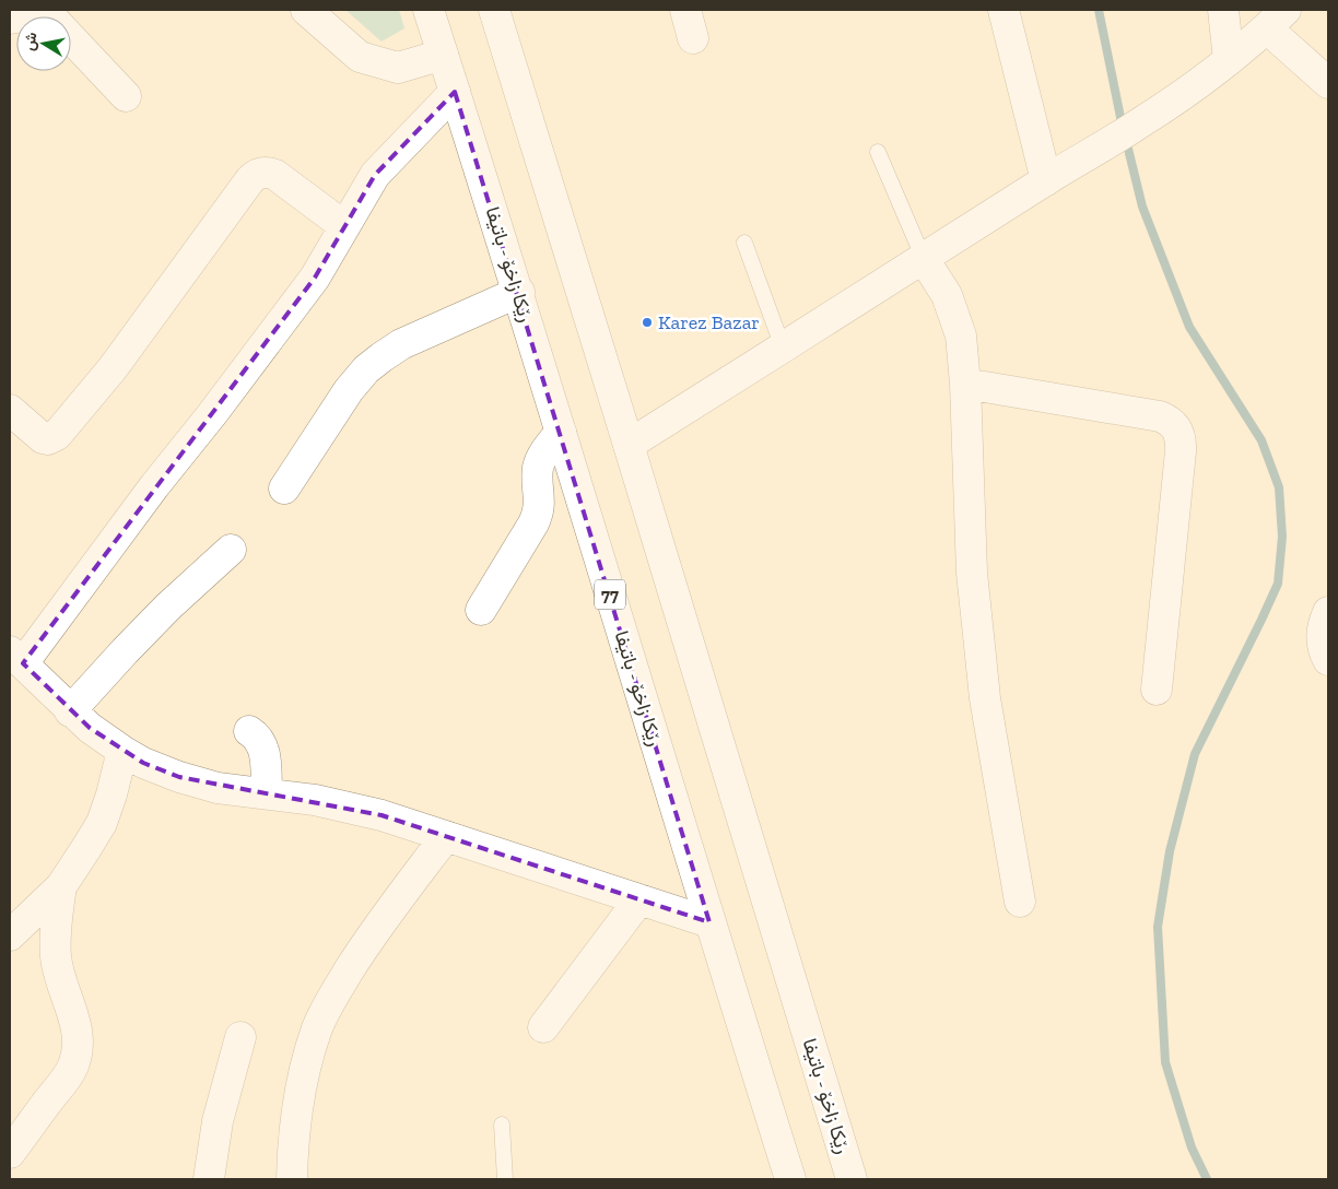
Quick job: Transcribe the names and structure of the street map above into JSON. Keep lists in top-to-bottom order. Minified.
{"streets":{"main road":["رێکا زاخۆ - باتیفا","77"]},"places":["Karez Bazar"],"north":"left"}
